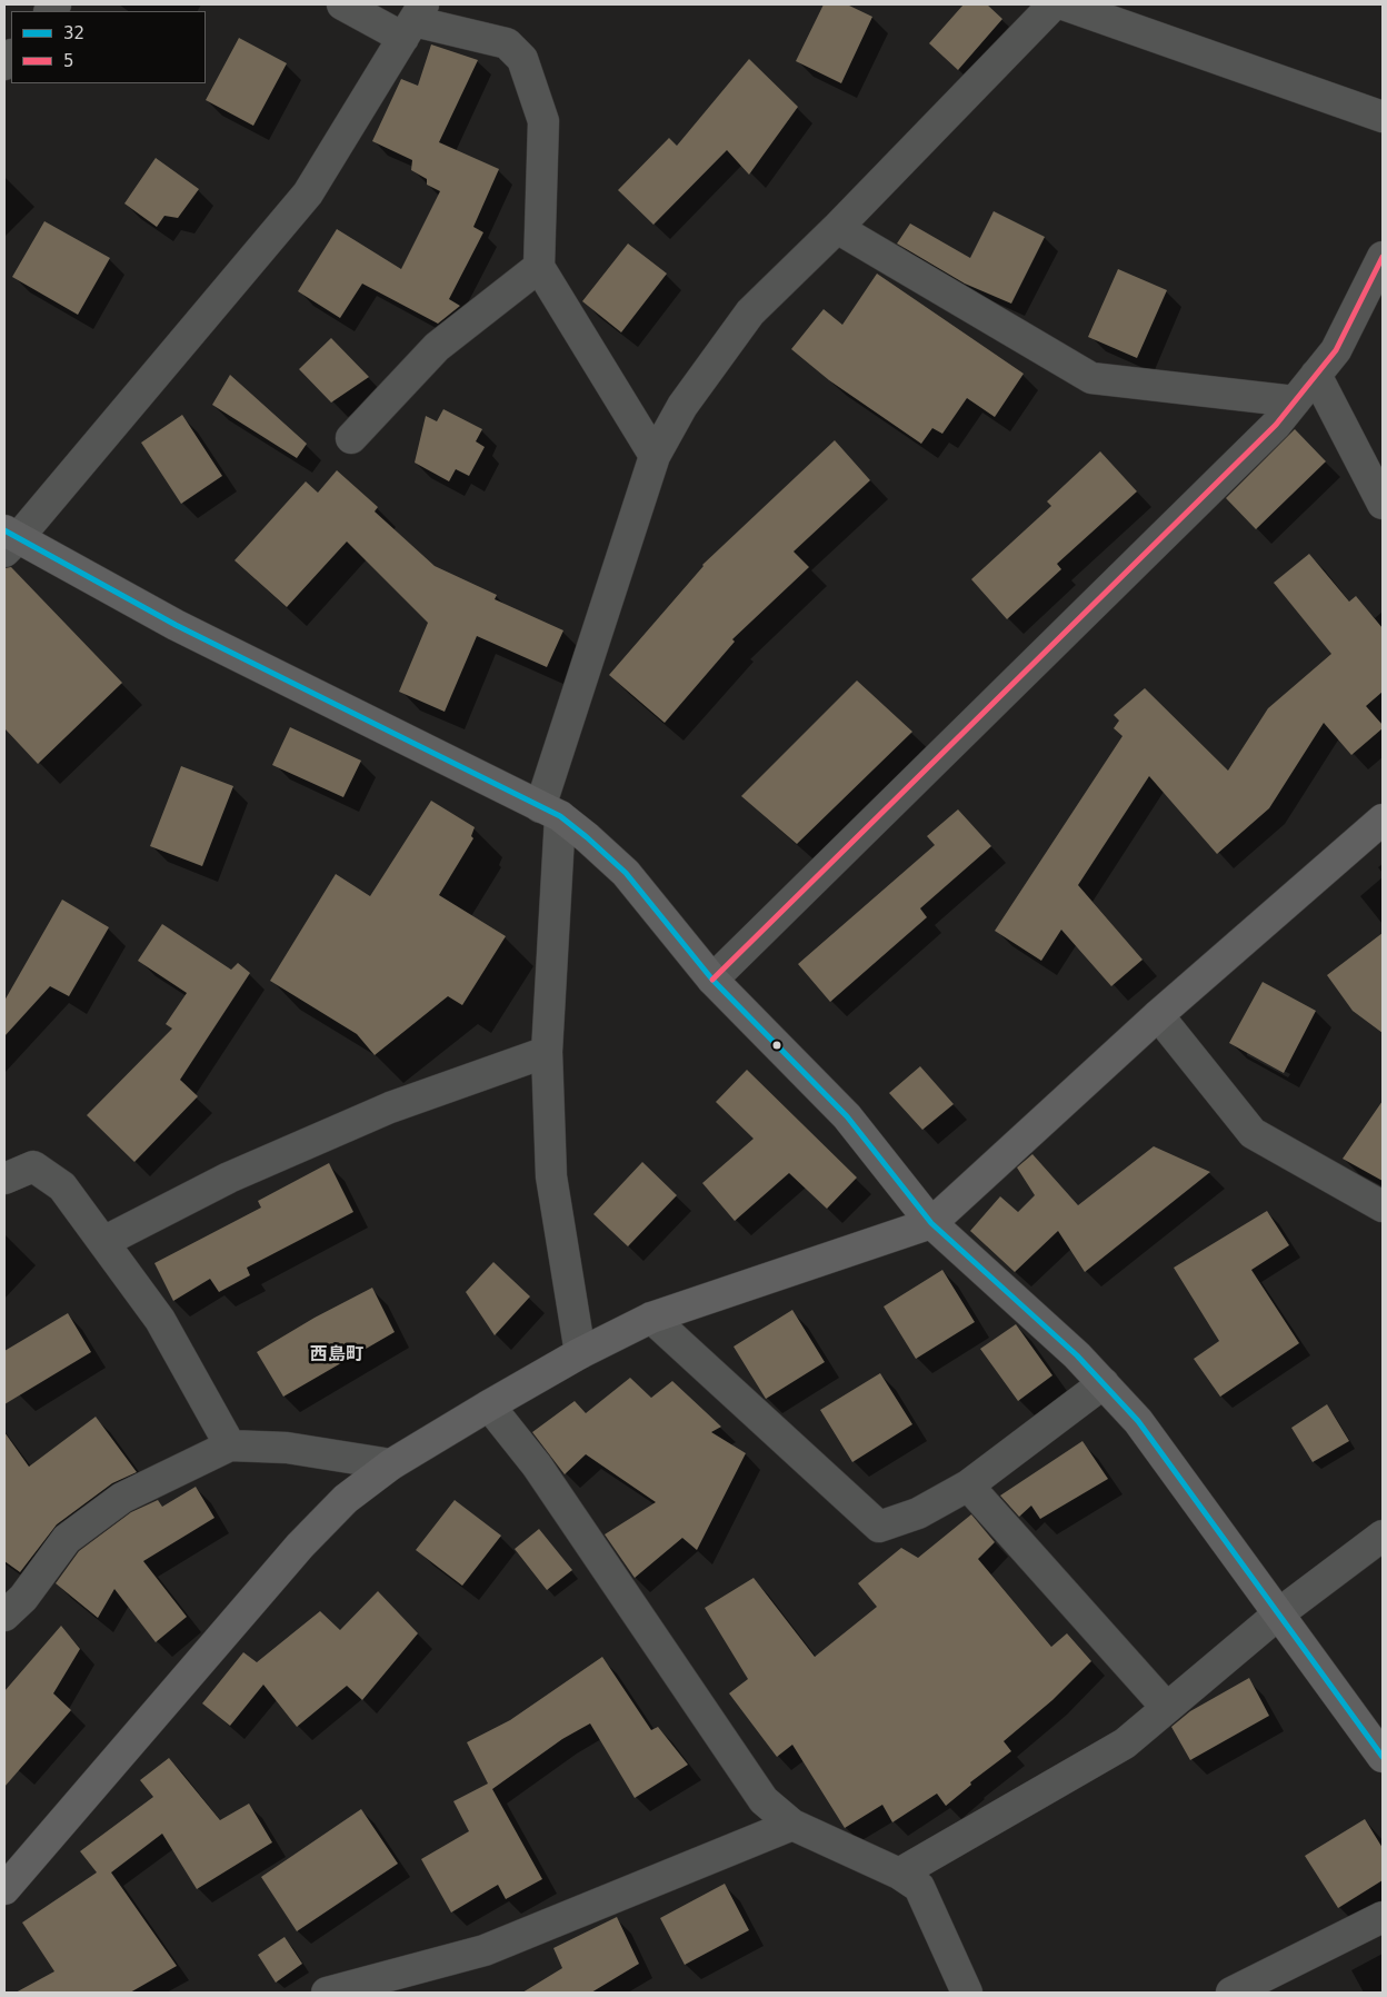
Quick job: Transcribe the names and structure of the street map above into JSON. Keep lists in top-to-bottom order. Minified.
{"districts":["西島町"],"lines":["transit line 5","transit line 32"],"legend":["32","5"]}
